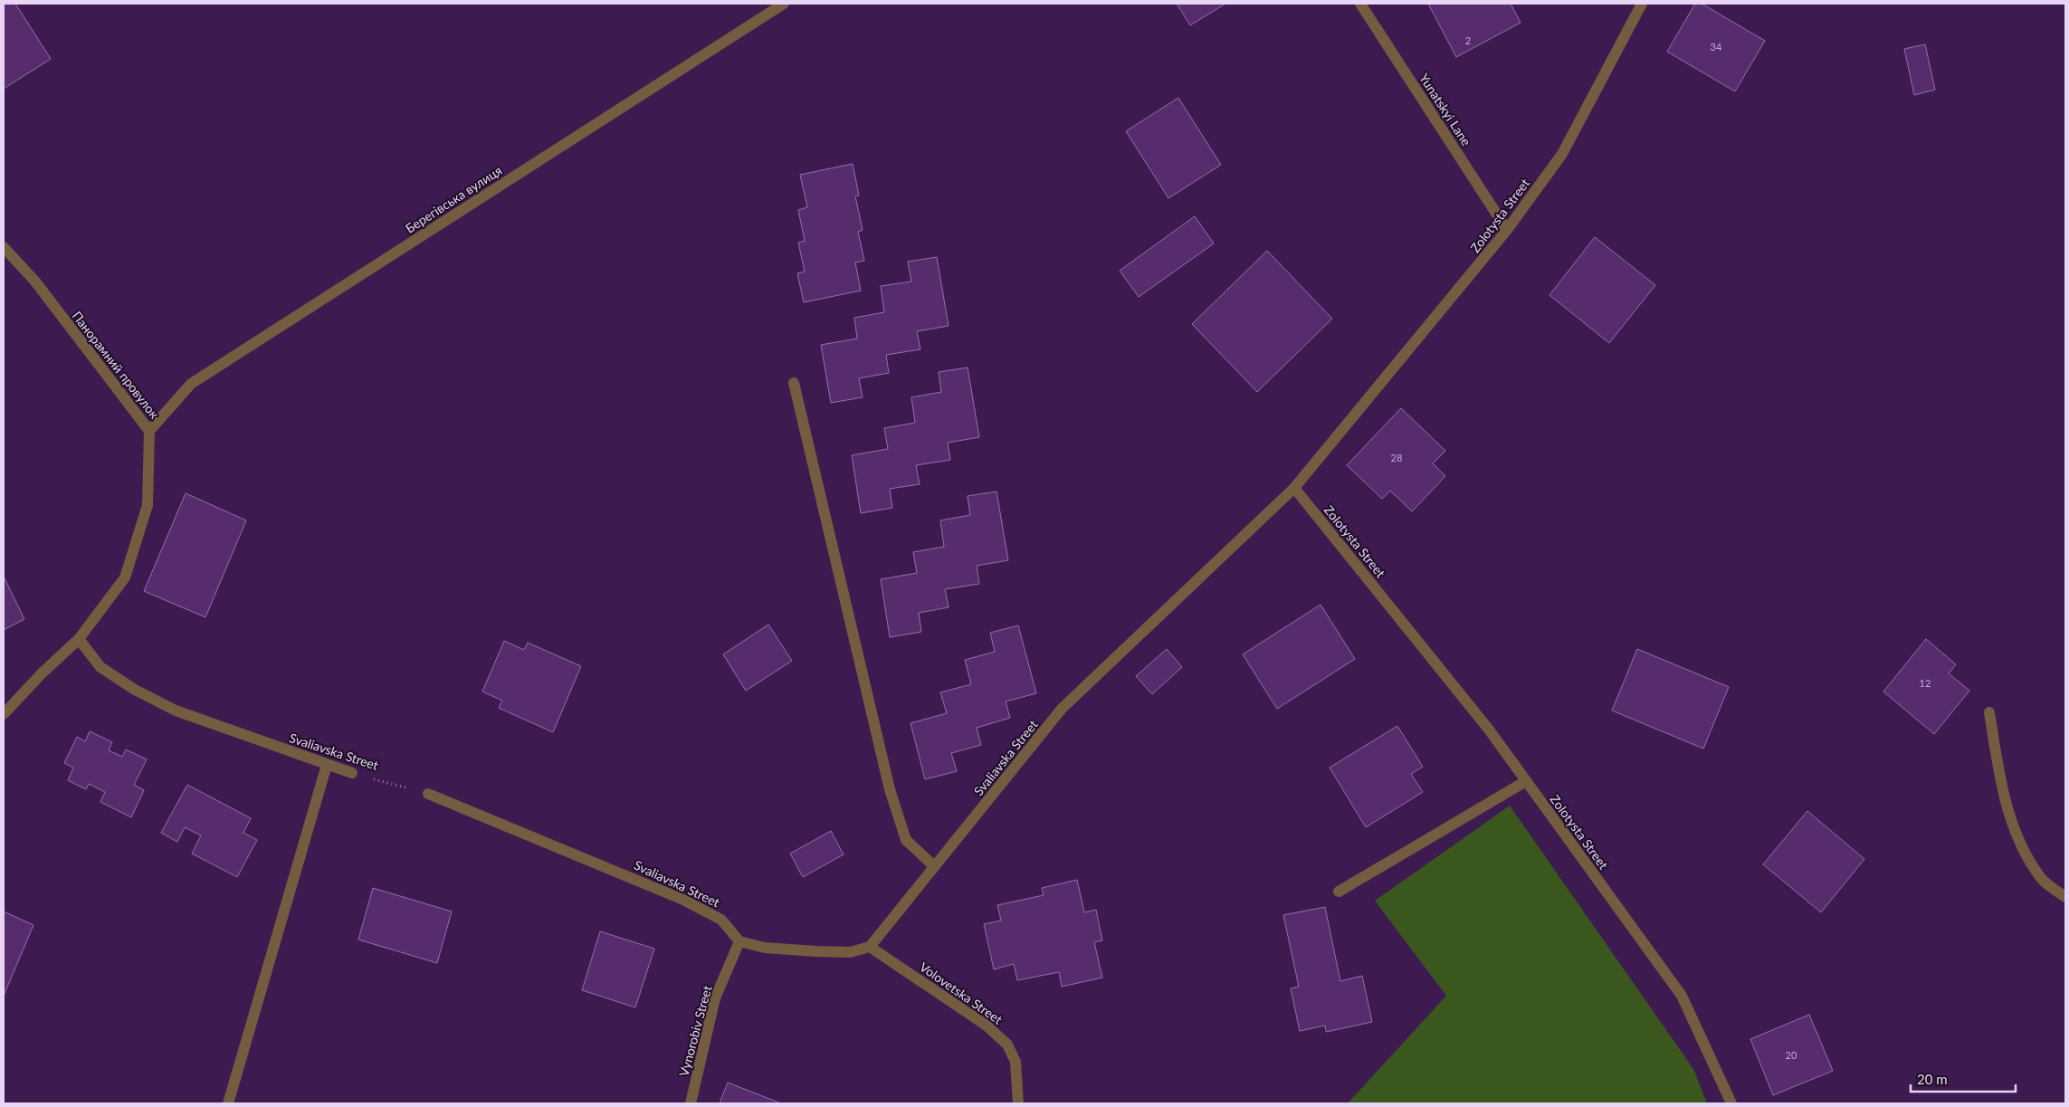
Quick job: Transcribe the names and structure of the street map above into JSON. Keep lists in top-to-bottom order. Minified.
{"streets":{"street":["Yunatskyi Lane","Берегівська вулиця","Zolotysta Street","Панорамний провулок","Svaliavska Street","Volovetska Street","Vynorobiv Street"]},"crossings":[["Yunatskyi Lane","Zolotysta Street"],["Берегівська вулиця","Панорамний провулок"],["Zolotysta Street","Svaliavska Street"],["Панорамний провулок","Svaliavska Street"],["Svaliavska Street","Volovetska Street"],["Svaliavska Street","Vynorobiv Street"]],"house_numbers":["2","34","28","12","20"],"scale_bar":"20 m"}
